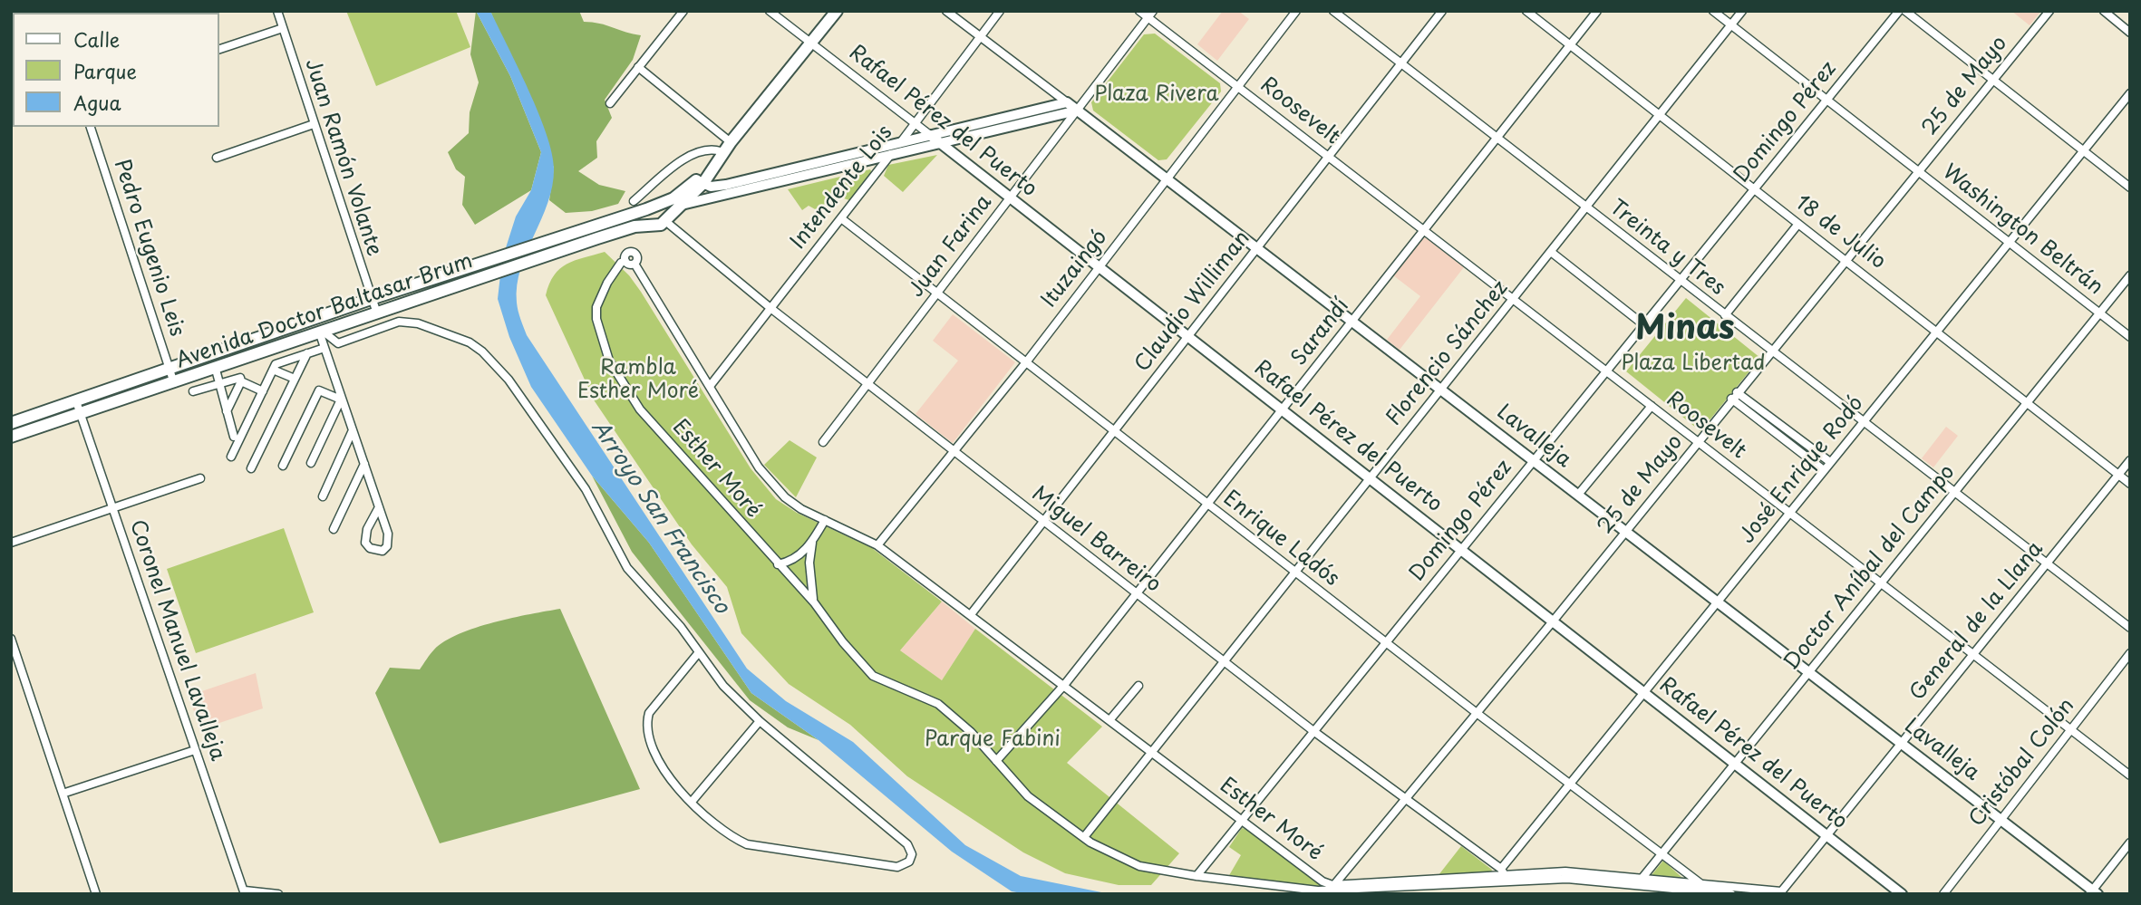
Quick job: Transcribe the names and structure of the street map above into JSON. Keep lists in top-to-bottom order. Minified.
{"streets":{"highway":["Avenida Doctor Baltasar Brum"],"main road":["Rafael Pérez del Puerto","Lavalleja"],"street":["25 de Mayo","Roosevelt","Domingo Pérez","Juan Ramón Volante","Intendente Lois","Washington Beltrán","18 de Julio","Juan Farina","Pedro Eugenio Leis","Treinta y Tres","Ituzaingó","Claudio Williman","Sarandí","Florencio Sánchez","Esther Moré","José Enrique Rodó","Enrique Ladós","Miguel Barreiro","Doctor Aníbal del Campo","General de la Llana","Coronel Manuel Lavalleja","Cristóbal Colón"]},"crossings":[["25 de Mayo","Roosevelt"],["25 de Mayo","Rafael Pérez del Puerto"],["25 de Mayo","Washington Beltrán"],["25 de Mayo","18 de Julio"],["25 de Mayo","Treinta y Tres"],["25 de Mayo","Lavalleja"],["25 de Mayo","Esther Moré"],["25 de Mayo","Enrique Ladós"],["25 de Mayo","Miguel Barreiro"],["Roosevelt","Domingo Pérez"],["Roosevelt","Juan Farina"],["Roosevelt","Ituzaingó"],["Roosevelt","Claudio Williman"],["Roosevelt","Sarandí"],["Roosevelt","Florencio Sánchez"],["Roosevelt","José Enrique Rodó"],["Roosevelt","Doctor Aníbal del Campo"],["Roosevelt","General de la Llana"],["Roosevelt","Cristóbal Colón"],["Rafael Pérez del Puerto","Domingo Pérez"],["Rafael Pérez del Puerto","Intendente Lois"],["Rafael Pérez del Puerto","Juan Farina"],["Rafael Pérez del Puerto","Ituzaingó"],["Rafael Pérez del Puerto","Claudio Williman"],["Rafael Pérez del Puerto","Sarandí"],["Rafael Pérez del Puerto","Florencio Sánchez"],["Rafael Pérez del Puerto","José Enrique Rodó"],["Rafael Pérez del Puerto","Doctor Aníbal del Campo"],["Rafael Pérez del Puerto","General de la Llana"],["Domingo Pérez","Washington Beltrán"],["Domingo Pérez","18 de Julio"],["Domingo Pérez","Treinta y Tres"],["Domingo Pérez","Lavalleja"],["Domingo Pérez","Esther Moré"],["Domingo Pérez","Enrique Ladós"],["Domingo Pérez","Miguel Barreiro"],["Juan Ramón Volante","Avenida Doctor Baltasar Brum"],["Intendente Lois","Lavalleja"],["Intendente Lois","Esther Moré"],["Intendente Lois","Enrique Ladós"],["Intendente Lois","Miguel Barreiro"],["Washington Beltrán","Florencio Sánchez"],["Washington Beltrán","José Enrique Rodó"],["Washington Beltrán","Doctor Aníbal del Campo"],["18 de Julio","Sarandí"],["18 de Julio","Florencio Sánchez"],["18 de Julio","José Enrique Rodó"],["18 de Julio","Doctor Aníbal del Campo"],["18 de Julio","General de la Llana"],["Juan Farina","Lavalleja"],["Juan Farina","Enrique Ladós"],["Juan Farina","Miguel Barreiro"],["Pedro Eugenio Leis","Avenida Doctor Baltasar Brum"],["Treinta y Tres","Claudio Williman"],["Treinta y Tres","Sarandí"],["Treinta y Tres","Florencio Sánchez"],["Treinta y Tres","José Enrique Rodó"],["Treinta y Tres","Doctor Aníbal del Campo"],["Treinta y Tres","General de la Llana"],["Ituzaingó","Lavalleja"],["Ituzaingó","Esther Moré"],["Ituzaingó","Enrique Ladós"],["Ituzaingó","Miguel Barreiro"],["Claudio Williman","Lavalleja"],["Claudio Williman","Esther Moré"],["Claudio Williman","Enrique Ladós"],["Claudio Williman","Miguel Barreiro"],["Avenida Doctor Baltasar Brum","Miguel Barreiro"],["Avenida Doctor Baltasar Brum","Coronel Manuel Lavalleja"],["Sarandí","Lavalleja"],["Sarandí","Esther Moré"],["Sarandí","Enrique Ladós"],["Sarandí","Miguel Barreiro"],["Florencio Sánchez","Lavalleja"],["Florencio Sánchez","Esther Moré"],["Florencio Sánchez","Enrique Ladós"],["Florencio Sánchez","Miguel Barreiro"],["Lavalleja","José Enrique Rodó"],["Lavalleja","Doctor Aníbal del Campo"],["Lavalleja","General de la Llana"],["Lavalleja","Cristóbal Colón"],["Esther Moré","Enrique Ladós"],["Esther Moré","Miguel Barreiro"],["Esther Moré","Doctor Aníbal del Campo"],["Esther Moré","General de la Llana"],["José Enrique Rodó","Enrique Ladós"],["José Enrique Rodó","Miguel Barreiro"],["Enrique Ladós","Doctor Aníbal del Campo"]],"districts":["Minas"],"water":["Arroyo San Francisco"],"parks":["Plaza Rivera","Plaza Libertad","Rambla Esther Moré","Parque Fabini"],"legend":["Calle","Parque","Agua"]}
